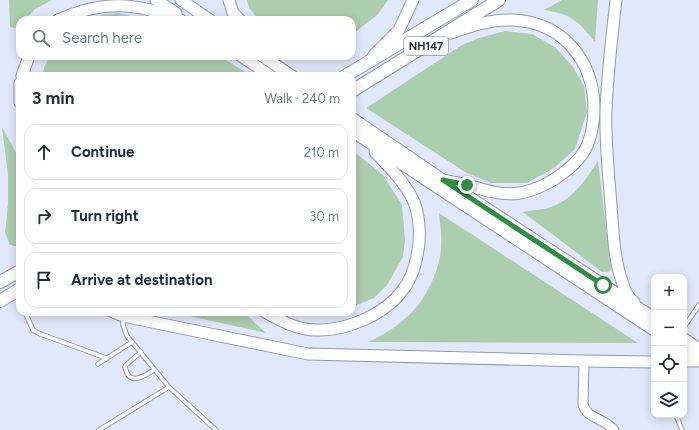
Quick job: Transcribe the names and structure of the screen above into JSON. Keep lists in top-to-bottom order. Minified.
{"streets":{"highway":["NH147"]},"page":{"search":"Search here","heading":["3 min","Walk · 240 m"],"list":[["Continue","210 m"],["Turn right","30 m"],"Arrive at destination"],"map_buttons":["+","−"]}}
